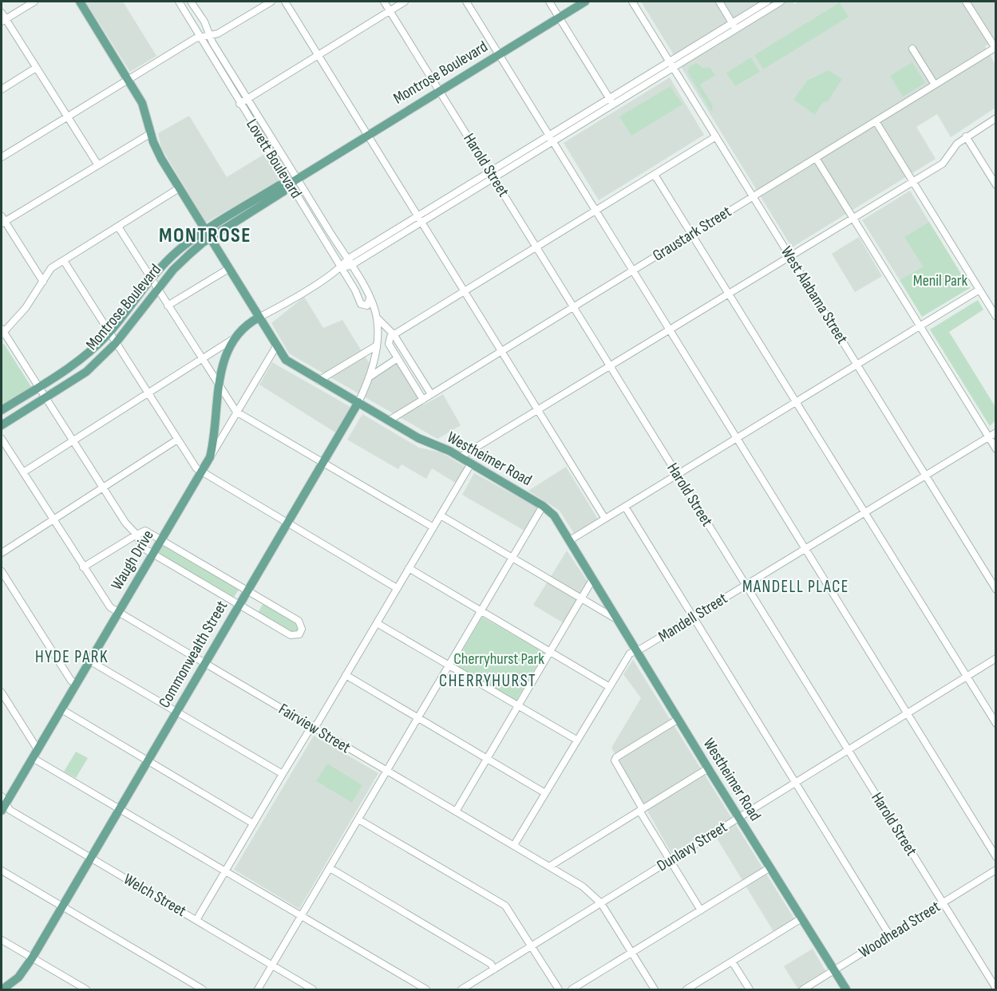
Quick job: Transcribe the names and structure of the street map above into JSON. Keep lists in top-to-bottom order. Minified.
{"streets":{"main road":["Montrose Boulevard","Westheimer Road","Waugh Drive","Commonwealth Street"],"street":["Lovett Boulevard","Harold Street","Graustark Street","West Alabama Street","Mandell Street","Fairview Street","Dunlavy Street","Welch Street","Woodhead Street"]},"crossings":[["Montrose Boulevard","Lovett Boulevard"],["Montrose Boulevard","Harold Street"],["Montrose Boulevard","Westheimer Road"],["Lovett Boulevard","Graustark Street"],["Lovett Boulevard","Commonwealth Street"],["Harold Street","Graustark Street"],["Harold Street","Mandell Street"],["Harold Street","Dunlavy Street"],["Harold Street","Woodhead Street"],["Graustark Street","West Alabama Street"],["Graustark Street","Westheimer Road"],["West Alabama Street","Mandell Street"],["Westheimer Road","Waugh Drive"],["Westheimer Road","Mandell Street"],["Westheimer Road","Commonwealth Street"],["Westheimer Road","Dunlavy Street"],["Westheimer Road","Woodhead Street"],["Waugh Drive","Fairview Street"],["Waugh Drive","Welch Street"],["Mandell Street","Fairview Street"],["Commonwealth Street","Fairview Street"],["Commonwealth Street","Welch Street"],["Fairview Street","Dunlavy Street"]],"districts":["MONTROSE","MANDELL PLACE","HYDE PARK","CHERRYHURST"],"parks":["Menil Park","Cherryhurst Park"]}
